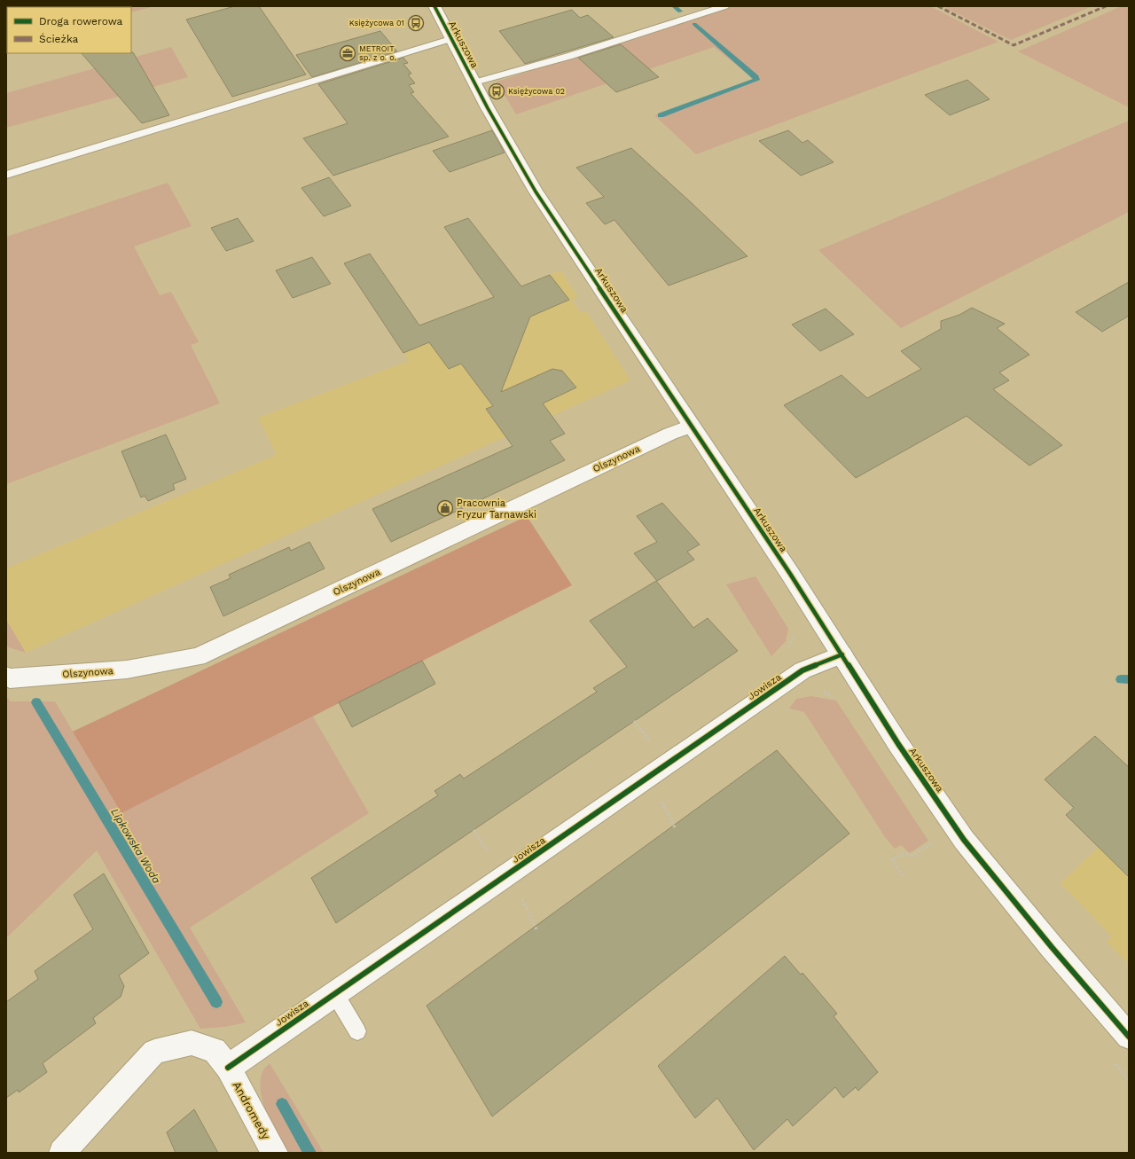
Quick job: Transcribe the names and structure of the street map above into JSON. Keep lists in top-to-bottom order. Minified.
{"streets":{"main road":["Arkuszowa","Olszynowa","Jowisza","Andromedy"]},"crossings":[["Arkuszowa","Olszynowa"],["Arkuszowa","Jowisza"],["Jowisza","Andromedy"]],"water":["Lipkowska Woda"],"places":{"bus stop":["Księżycowa 01","Księżycowa 02"],"office":["METROIT sp. z o. o."],"shop":["Pracownia Fryzur Tarnawski"]},"legend":["Droga rowerowa","Ścieżka"]}
